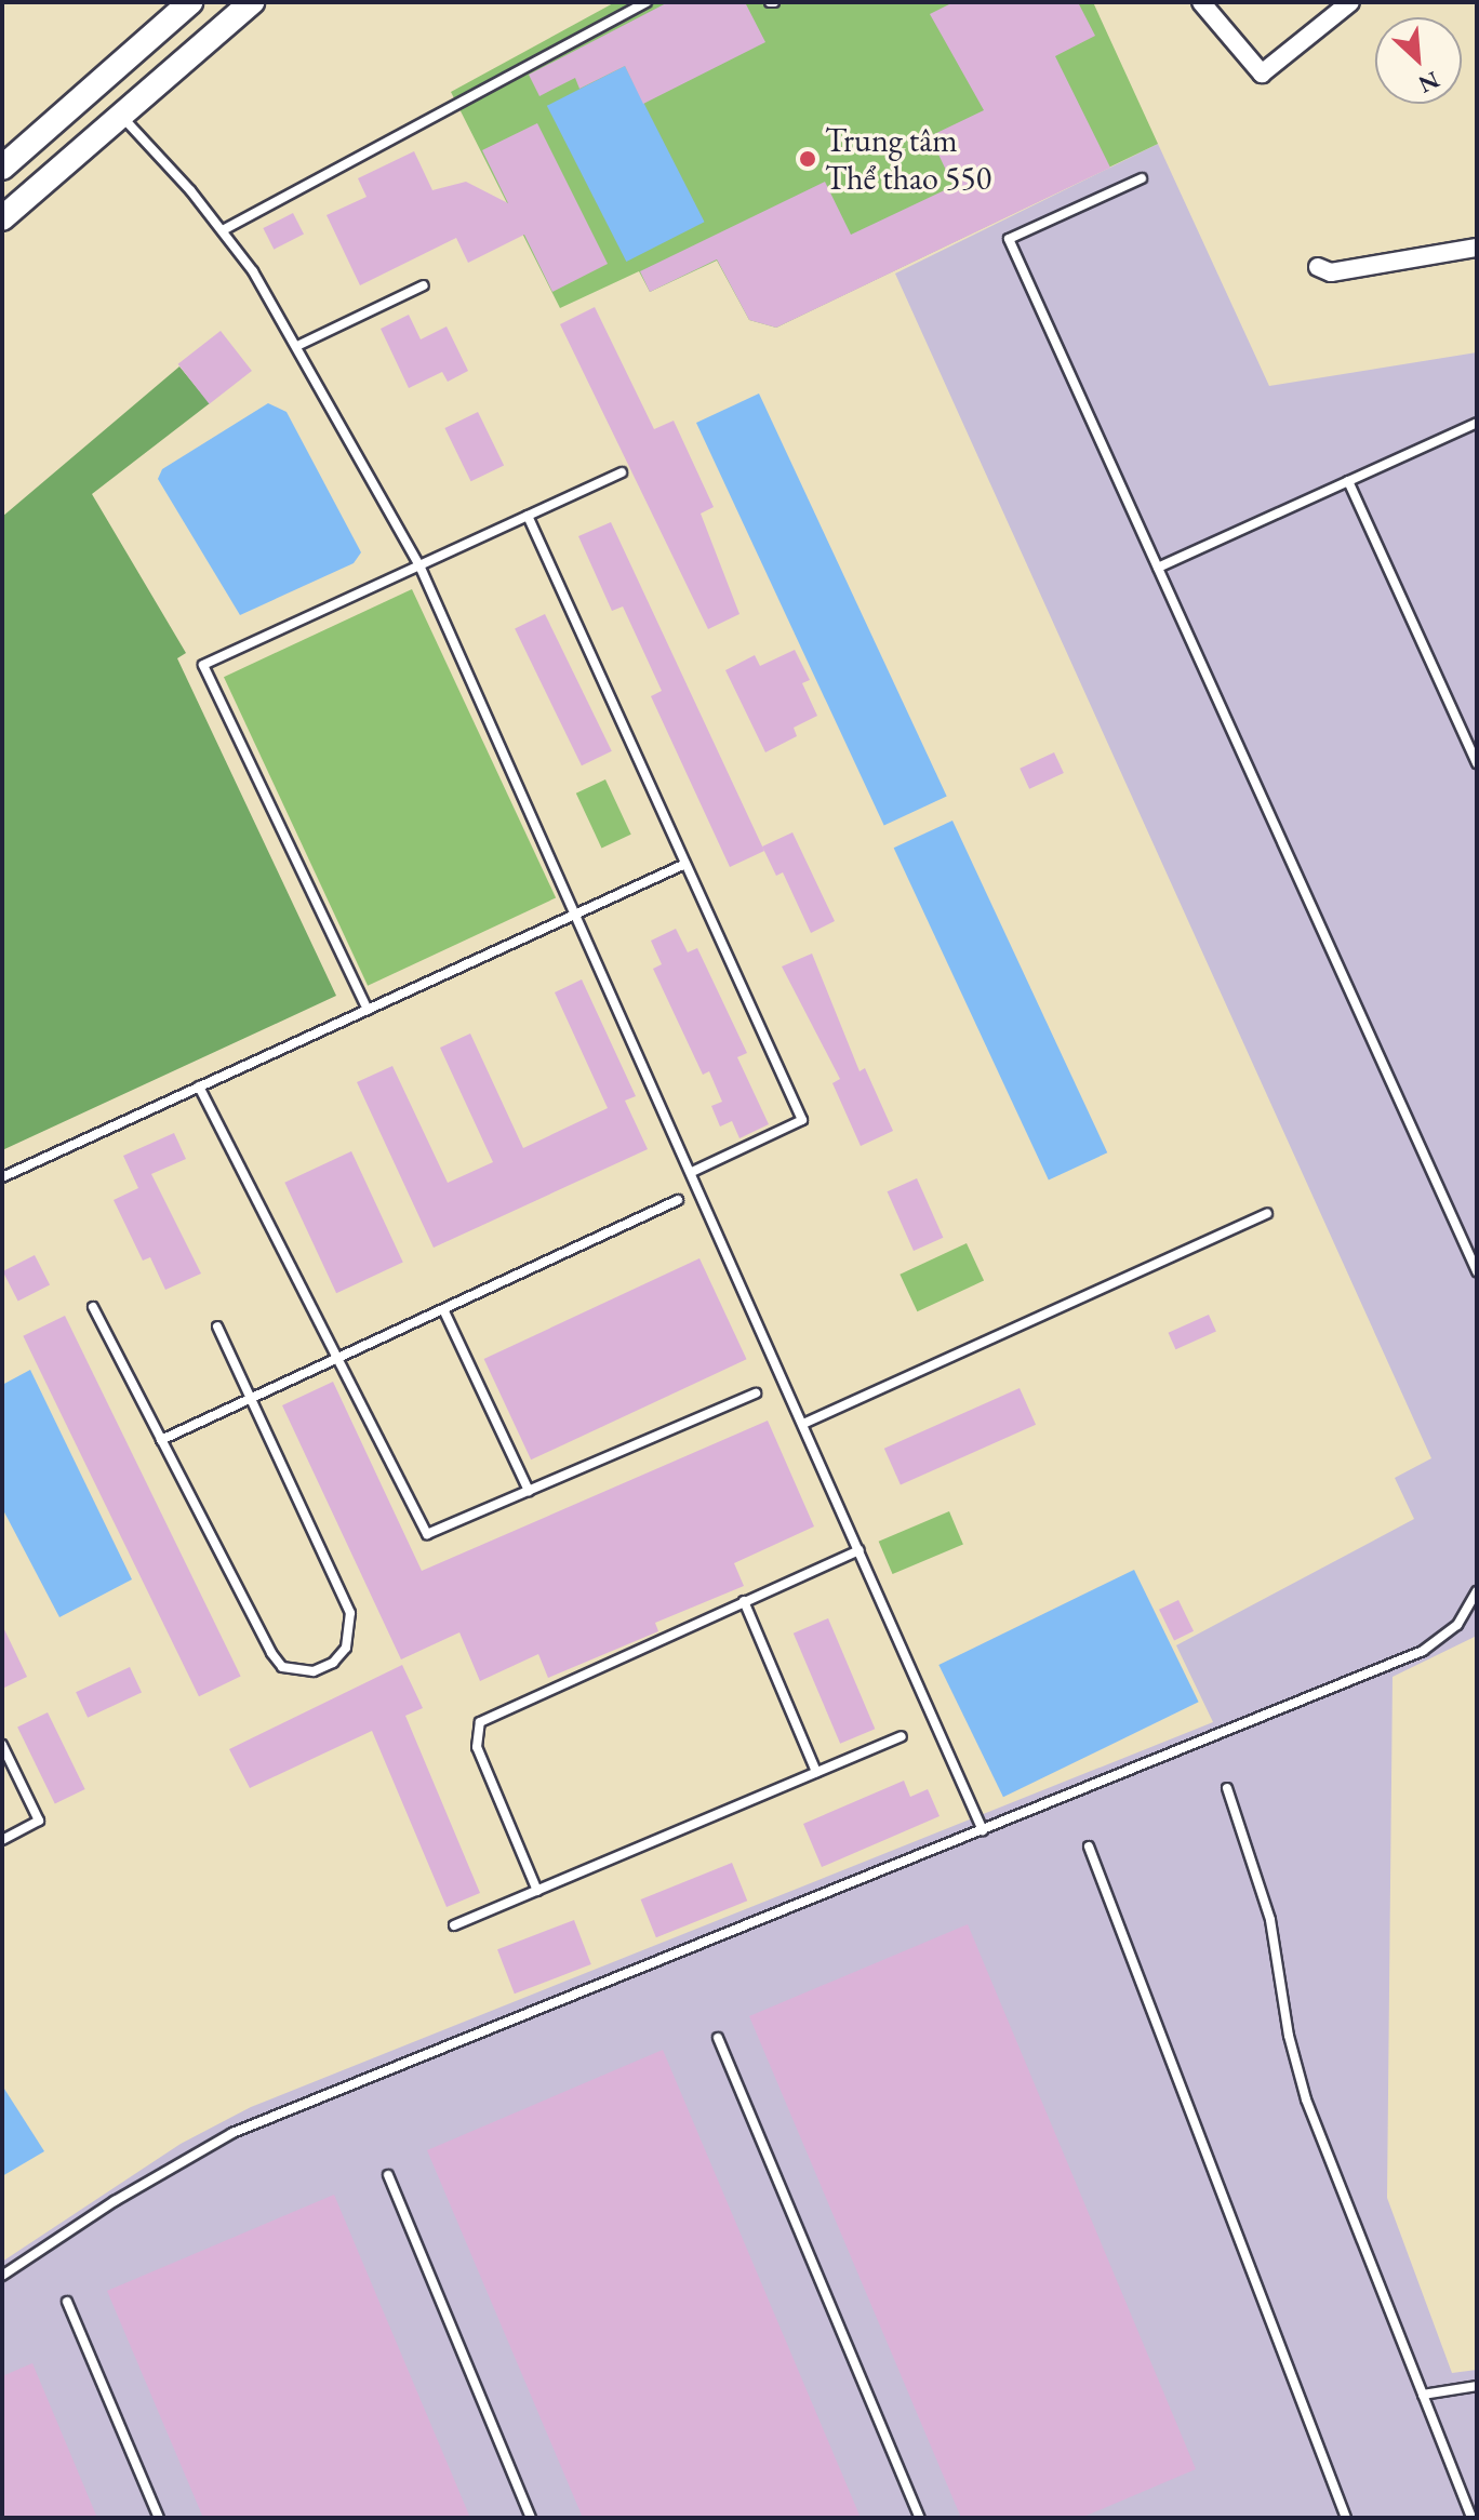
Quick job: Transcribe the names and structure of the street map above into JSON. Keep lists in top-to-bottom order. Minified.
{"places":["Trung tâm Thể thao 550"],"north":"bottom right"}
